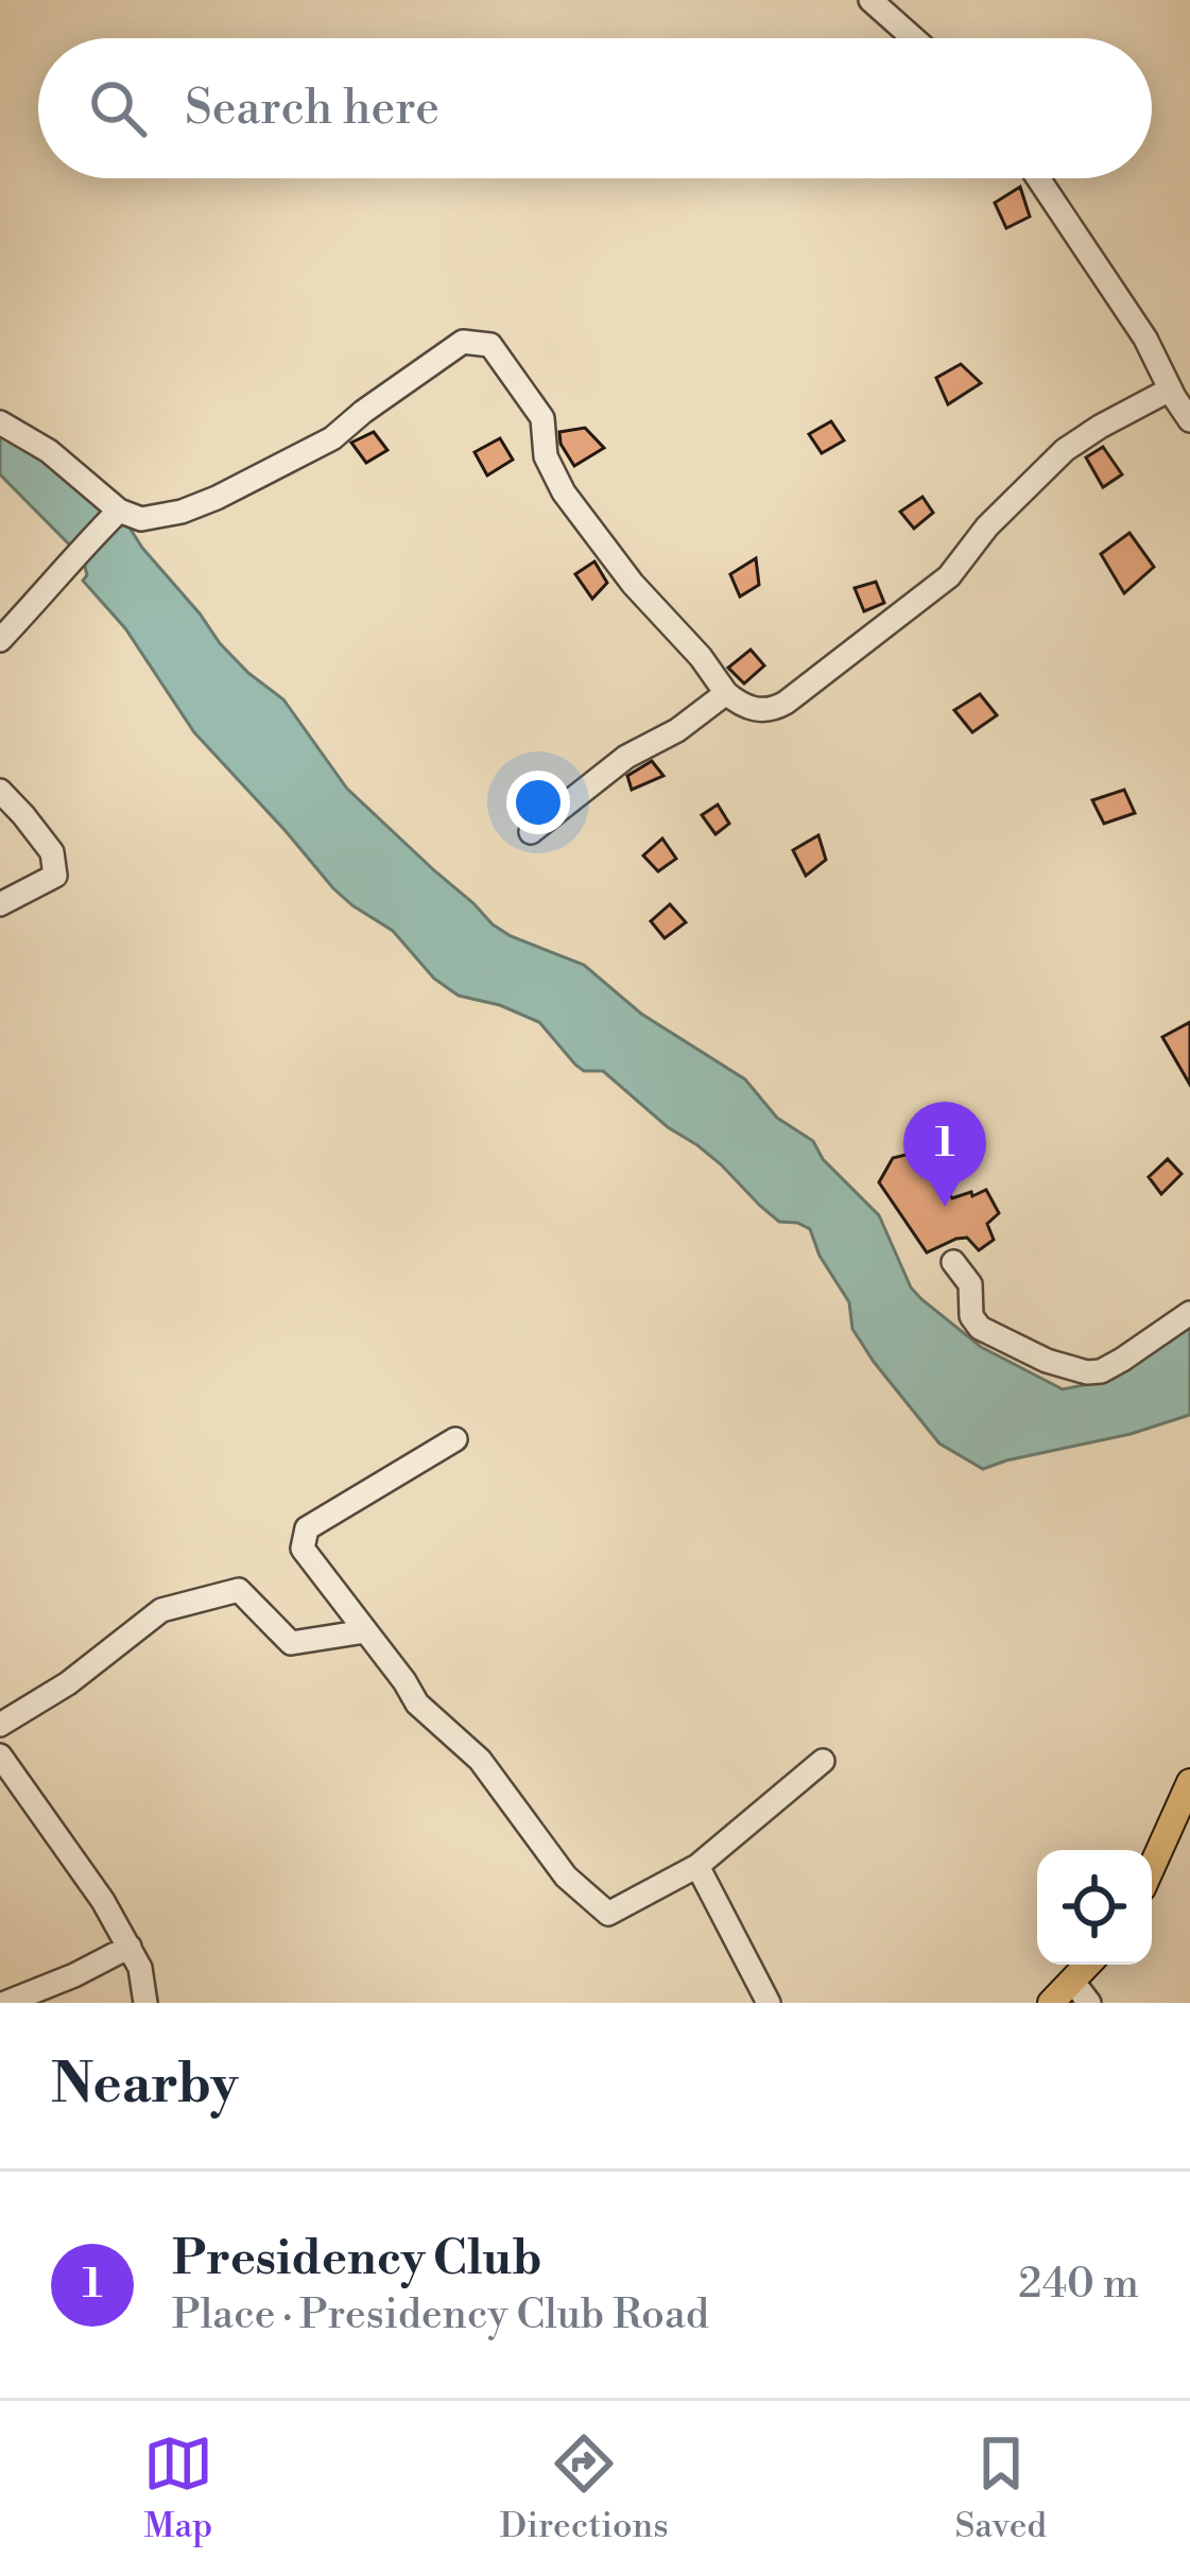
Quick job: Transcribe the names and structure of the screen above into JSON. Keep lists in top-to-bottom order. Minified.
{"page":{"search":"Search here","pins":"1","heading":"Nearby","list":[{"mark":"1","name":"Presidency Club","note":"Place · Presidency Club Road","value":"240 m"}],"nav":["Map","Directions","Saved"]}}
